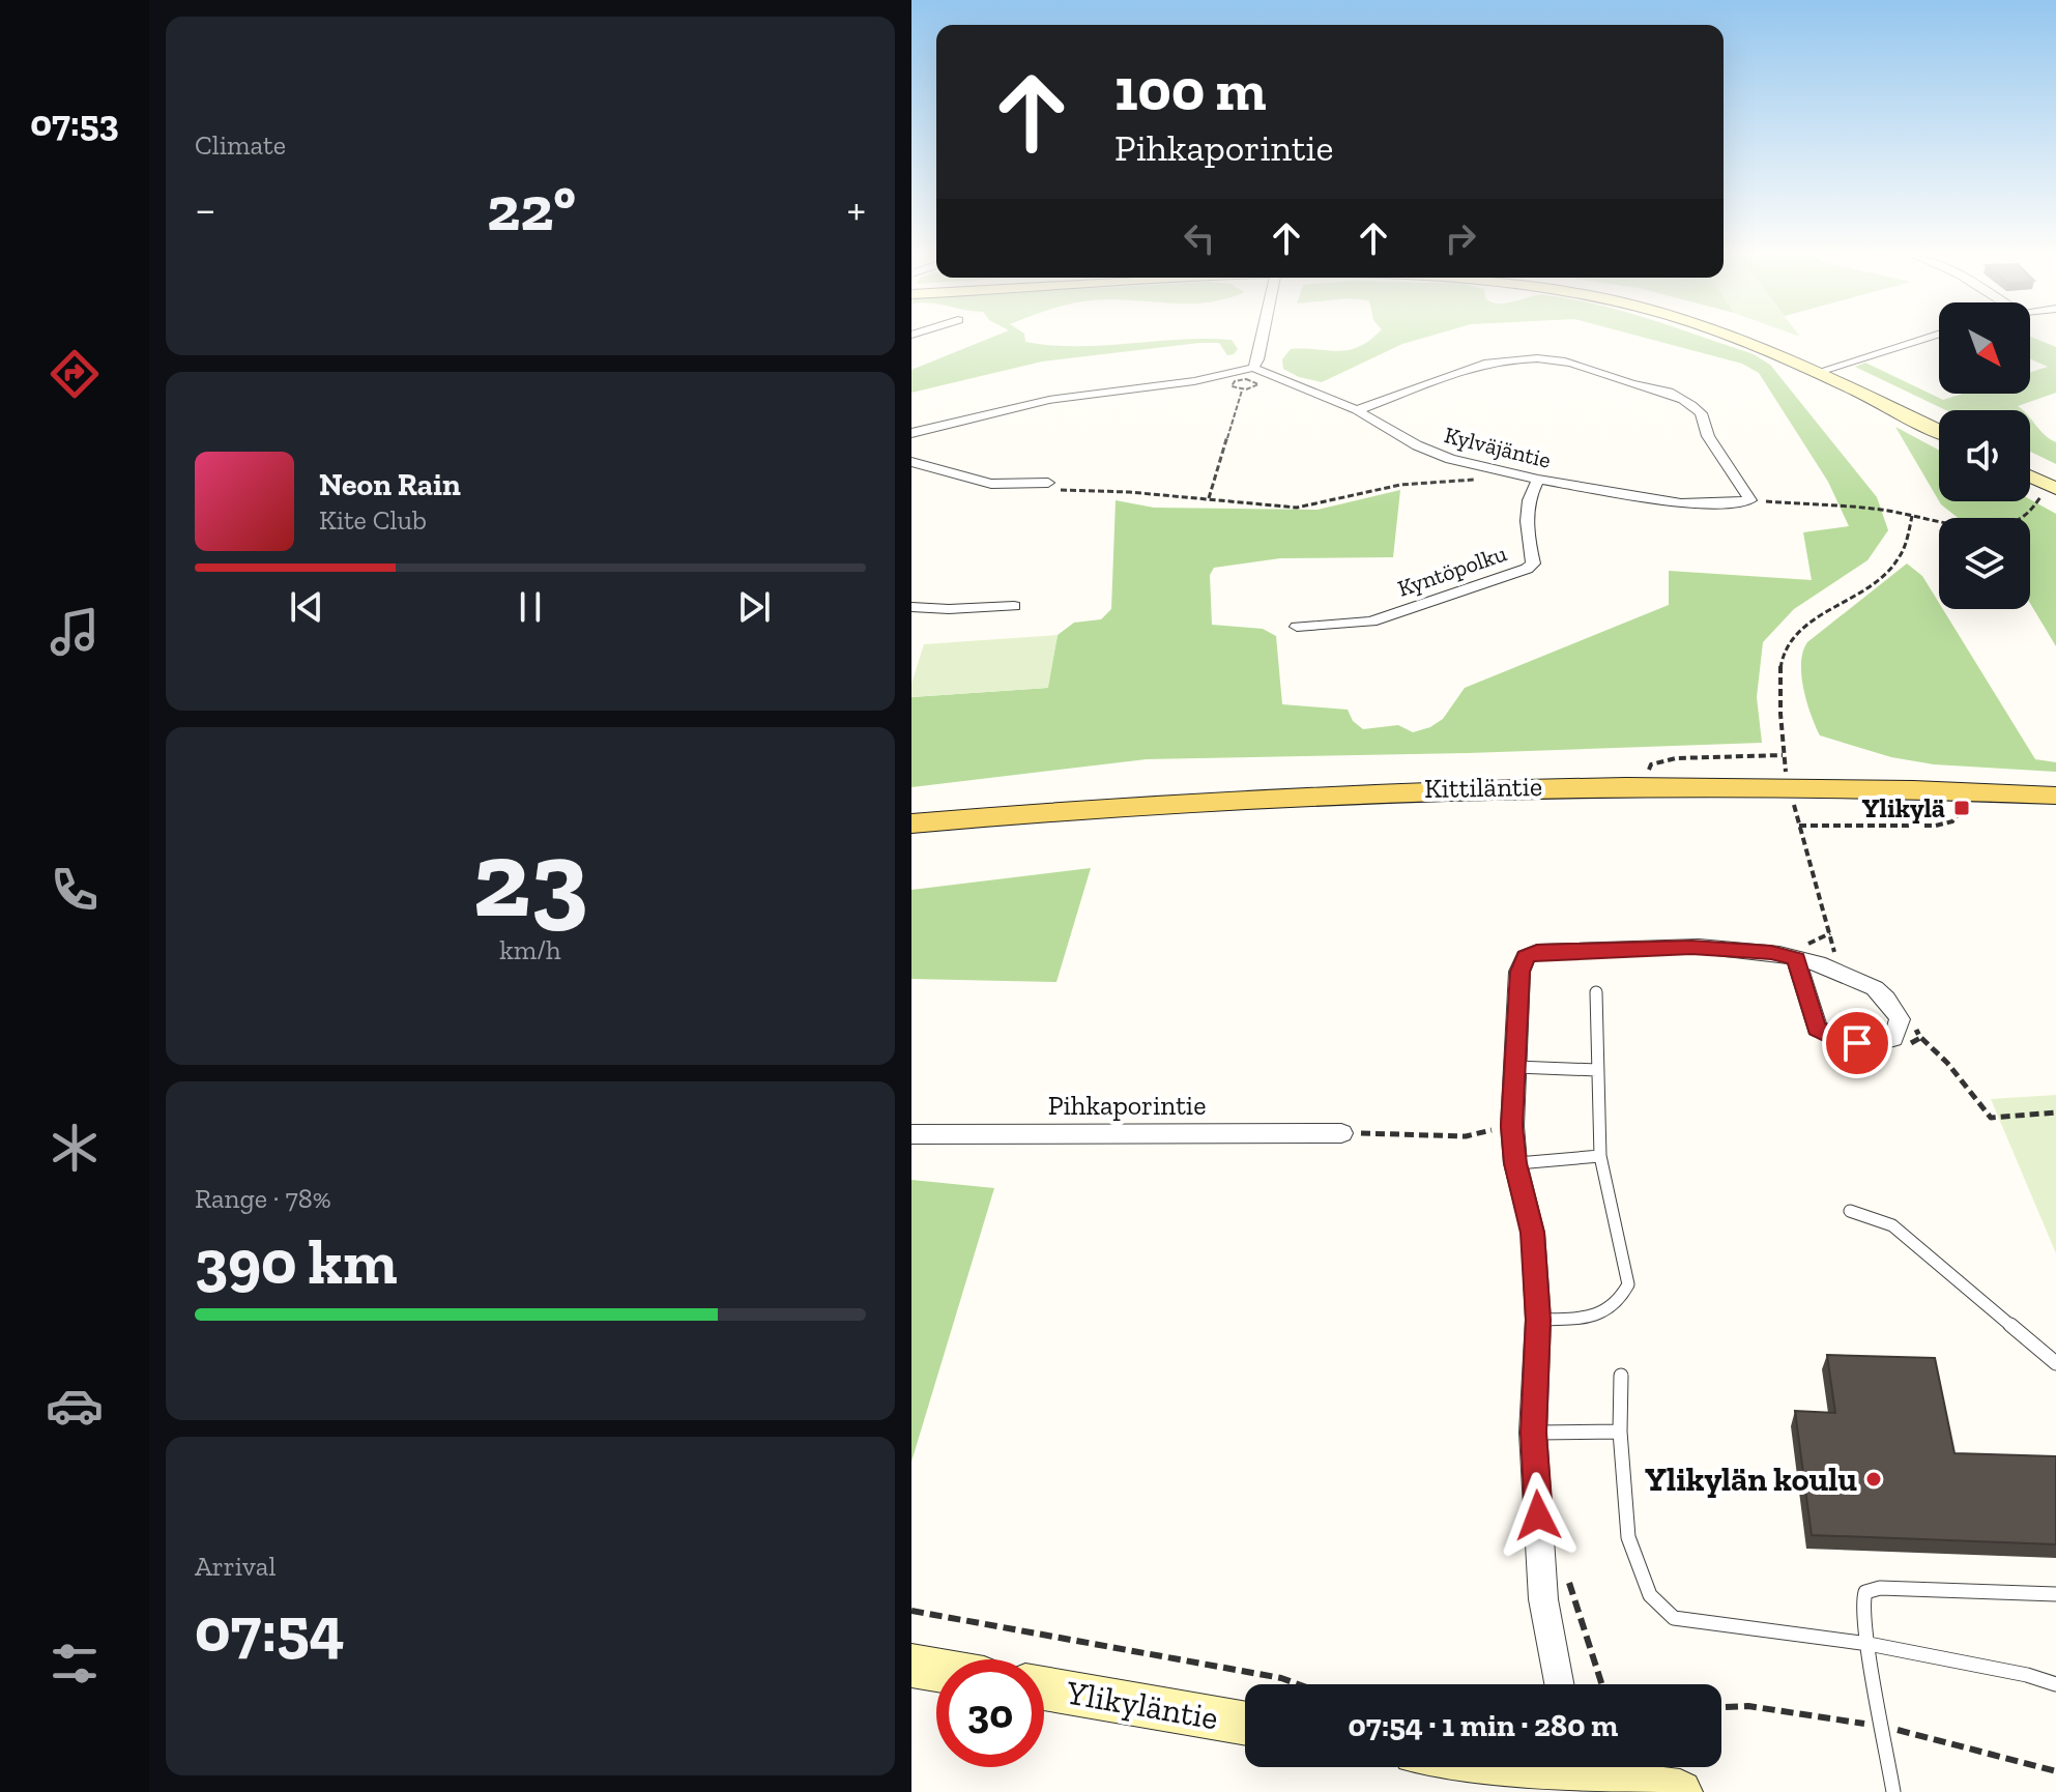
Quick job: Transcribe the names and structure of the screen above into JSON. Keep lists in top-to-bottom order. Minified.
{"streets":{"main road":["Kittiläntie"],"street":["Kylväjäntie","Kyntöpolku","Pihkaporintie","Ylikyläntie"]},"crossings":[["Kylväjäntie","Kyntöpolku"]],"places":{"transit":["Ylikylä"],"other":["Ylikylän koulu"]},"north":"bottom right","page":{"tabs":"07:53","tile":["Climate",["23","km/h"],["Range · 78%","390 km"],["Arrival","07:54"]],"turn":["100 m","Pihkaporintie"],"heat":["−","22°","+"],"song":["Neon Rain","Kite Club"],"limit":"30","trip":"07:54 · 1 min · 280 m"}}
